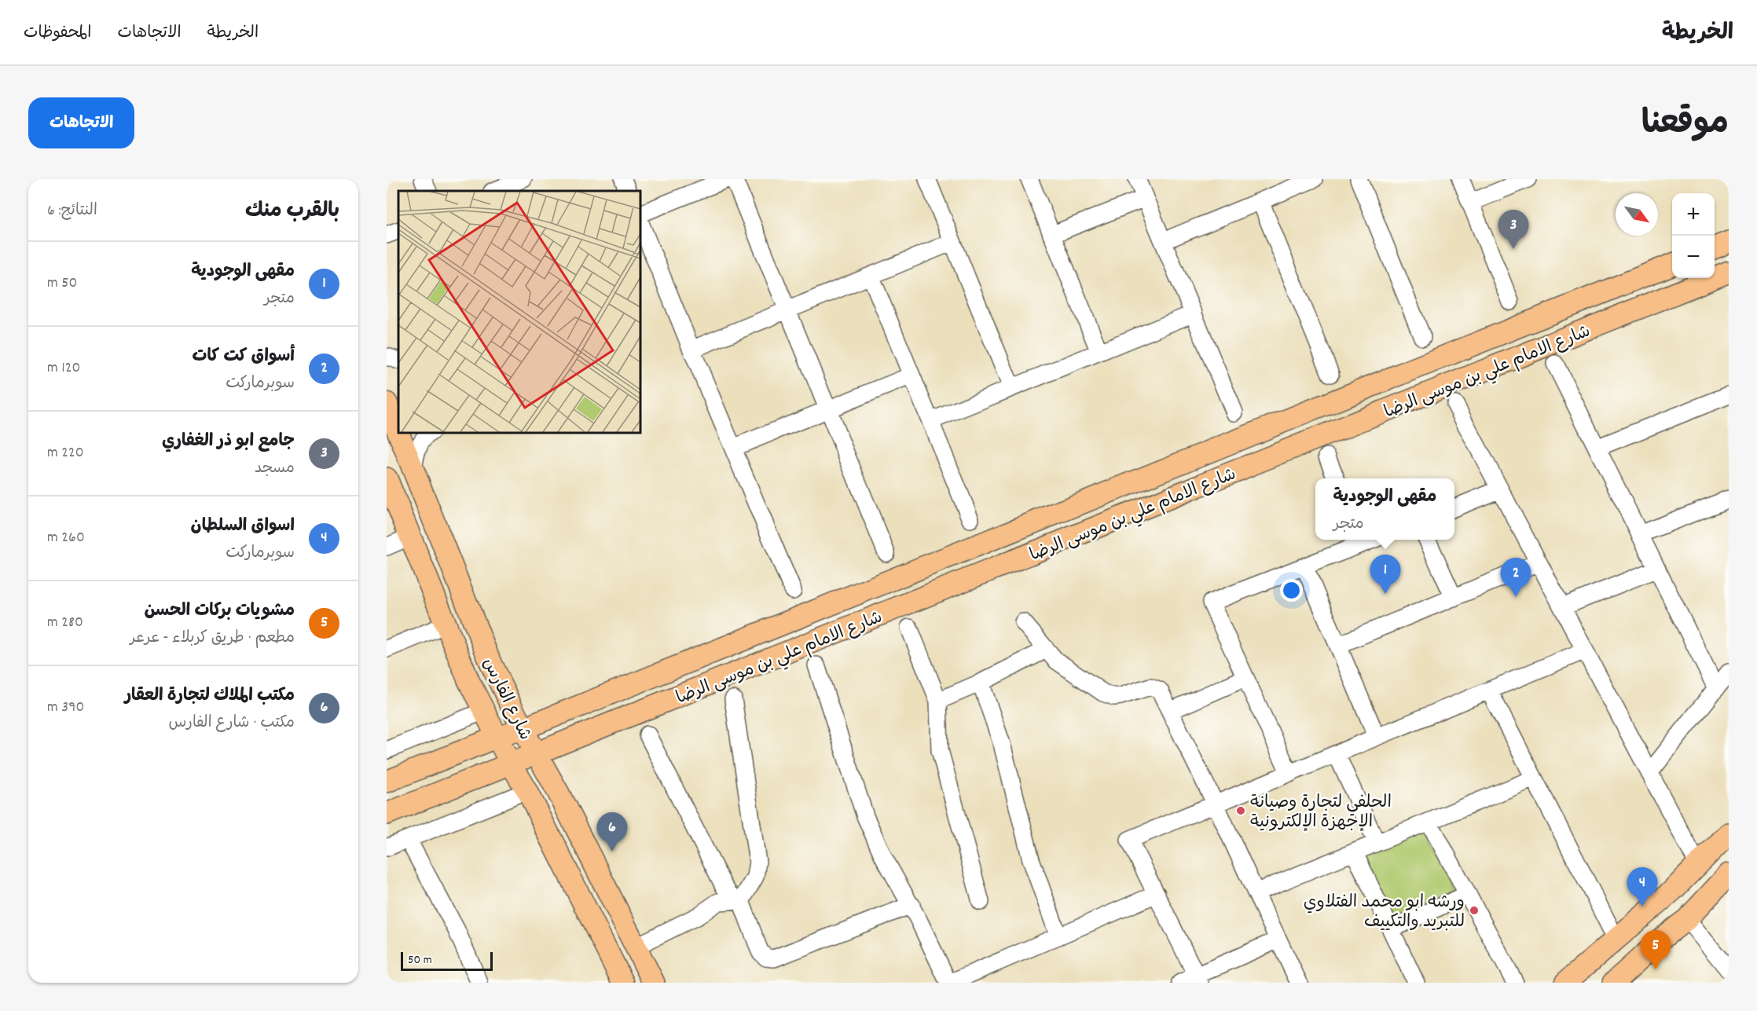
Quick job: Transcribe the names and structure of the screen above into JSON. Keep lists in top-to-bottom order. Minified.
{"streets":{"main road":["شارع الامام علي بن موسى الرضا","شارع الفارس"]},"crossings":[["شارع الامام علي بن موسى الرضا","شارع الفارس"]],"places":["الحلفي لتجارة وصيانة الإجهزة الإلكترونية","ورشه ابو محمد الفتلاوي للتبريد والتكييف"],"scale_bar":"50 m","north":"bottom right","page":{"header":"الخريطة","nav":["الخريطة","الاتجاهات","المحفوظات"],"title":"موقعنا","buttons":"الاتجاهات","heading":["بالقرب منك","النتائج: 6"],"map_buttons":["+","−"],"pins":["3","1","2","6","4","5"],"list":[{"mark":"1","name":"مقهى الوجودية","note":"متجر","value":"50 m"},{"mark":"2","name":"أسواق كت كات","note":"سوبرماركت","value":"120 m"},{"mark":"3","name":"جامع ابو ذر الغفاري","note":"مسجد","value":"220 m"},{"mark":"4","name":"اسواق السلطان","note":"سوبرماركت","value":"260 m"},{"mark":"5","name":"مشويات بركات الحسن","note":"مطعم · طريق كربلاء - عرعر","value":"280 m"},{"mark":"6","name":"مكتب الملاك لتجارة العقار","note":"مكتب · شارع الفارس","value":"390 m"}],"popup":["مقهى الوجودية","متجر"],"scale":"50 m"}}
